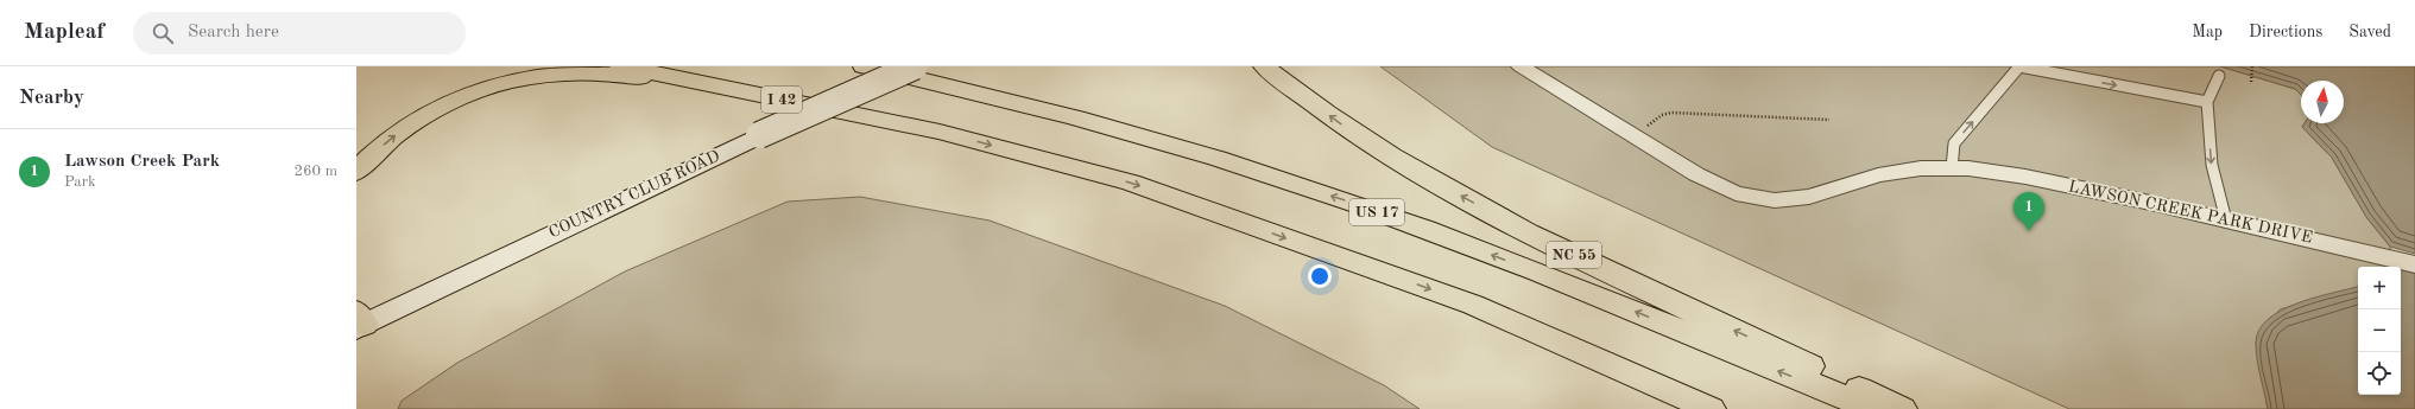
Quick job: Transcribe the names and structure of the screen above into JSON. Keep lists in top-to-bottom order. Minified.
{"streets":{"highway":["I 42","US 17","NC 55"],"main road":["COUNTRY CLUB ROAD"],"street":["LAWSON CREEK PARK DRIVE"]},"north":"top","page":{"header":"Mapleaf","search":"Search here","nav":["Map","Directions","Saved"],"heading":"Nearby","list":[{"mark":"1","name":"Lawson Creek Park","note":"Park","value":"260 m"}],"pins":"1","map_buttons":["+","−"]}}
